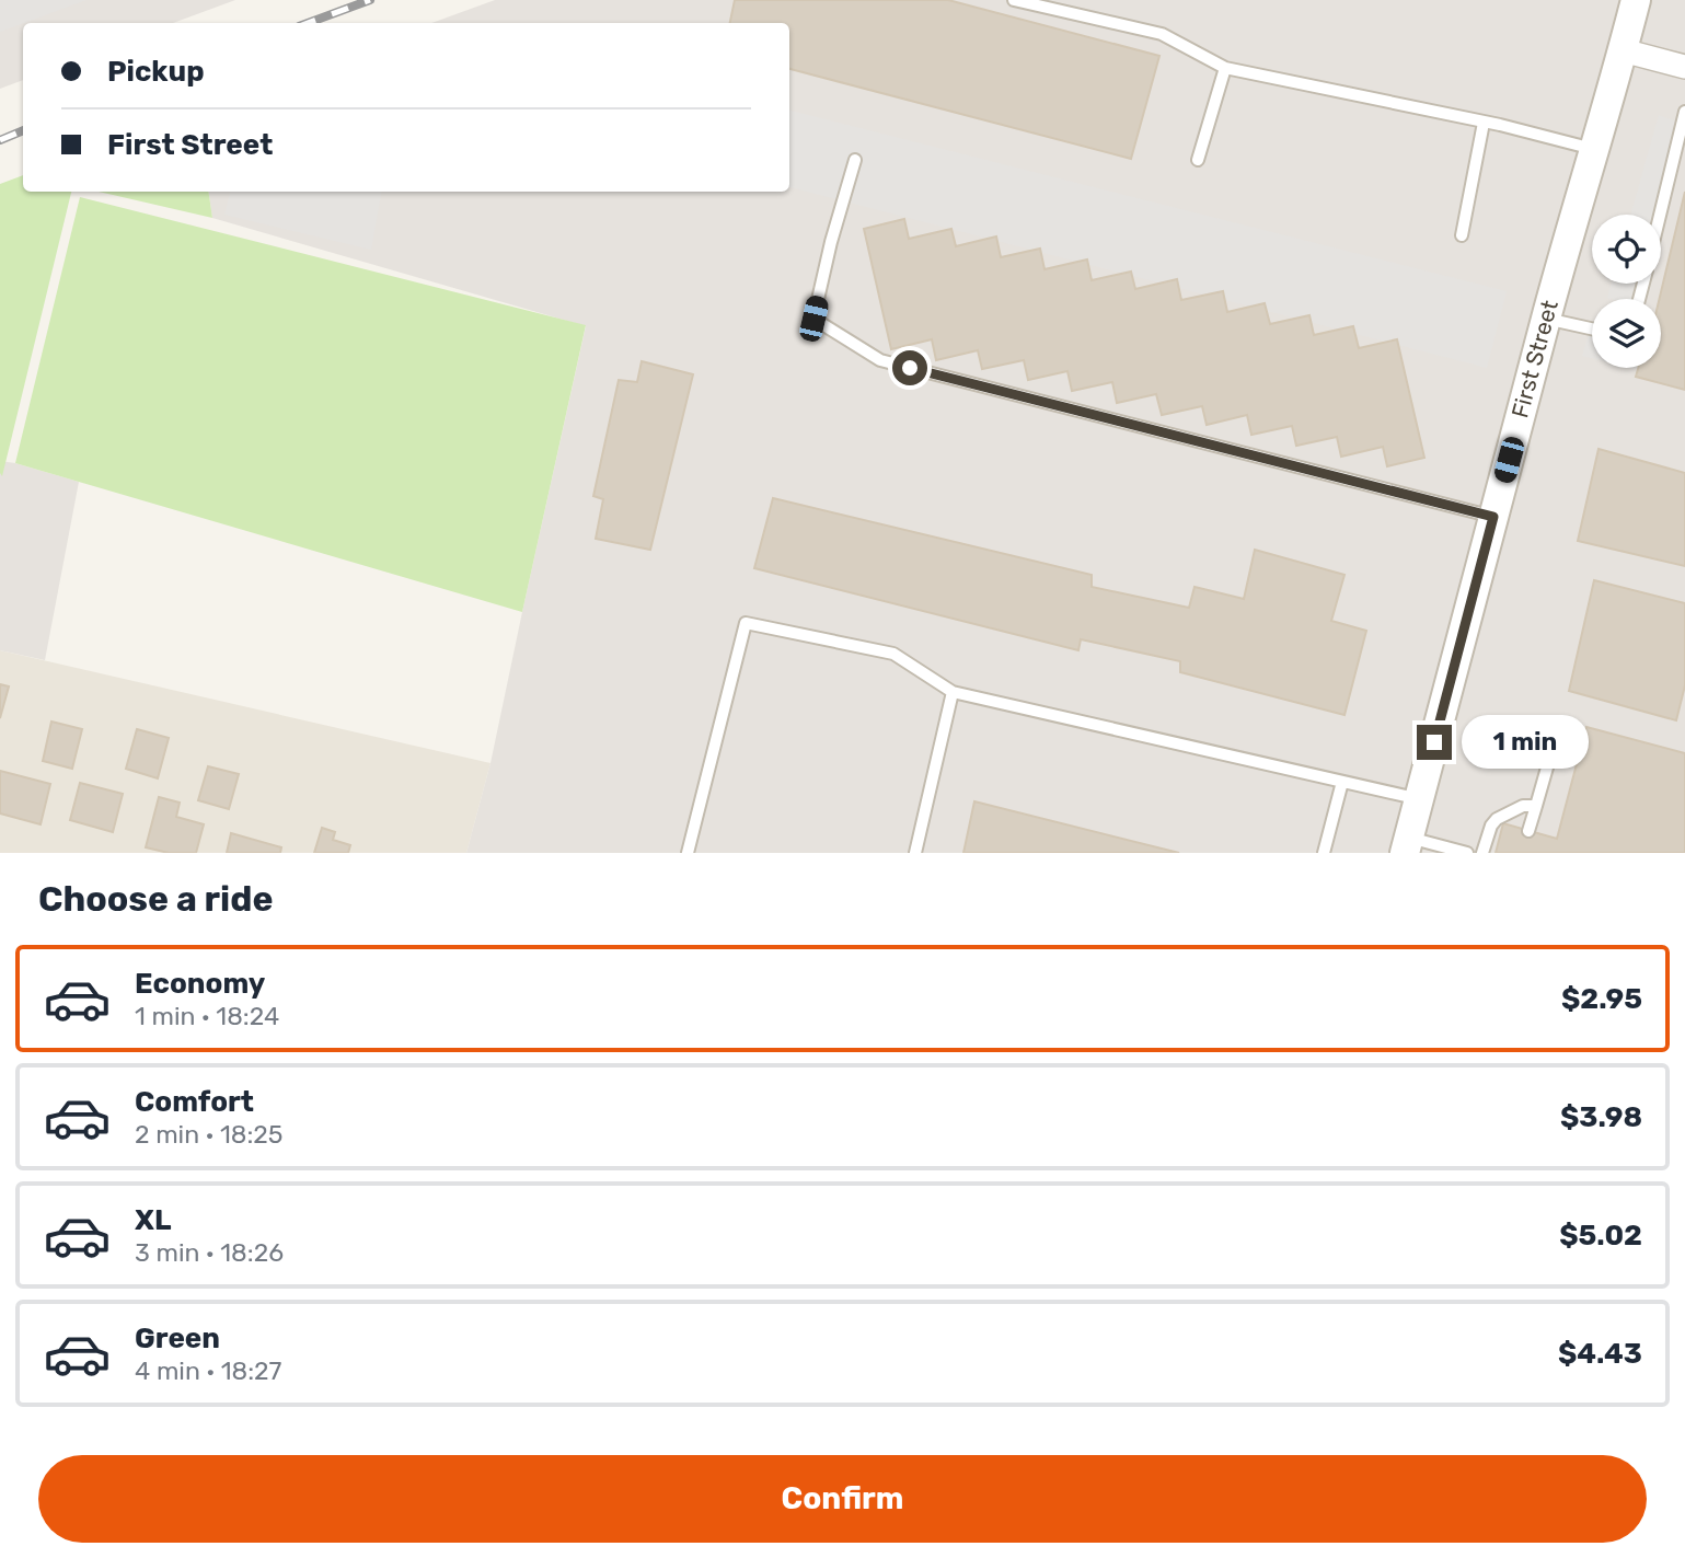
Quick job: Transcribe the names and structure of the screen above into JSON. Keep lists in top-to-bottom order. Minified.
{"streets":{"street":["First Street"]},"page":{"banner":["Pickup","First Street"],"bubble":"1 min","heading":"Choose a ride","list":[{"name":"Economy","note":"1 min · 18:24","value":"$2.95"},{"name":"Comfort","note":"2 min · 18:25","value":"$3.98"},{"name":"XL","note":"3 min · 18:26","value":"$5.02"},{"name":"Green","note":"4 min · 18:27","value":"$4.43"}],"buttons":"Confirm"}}
